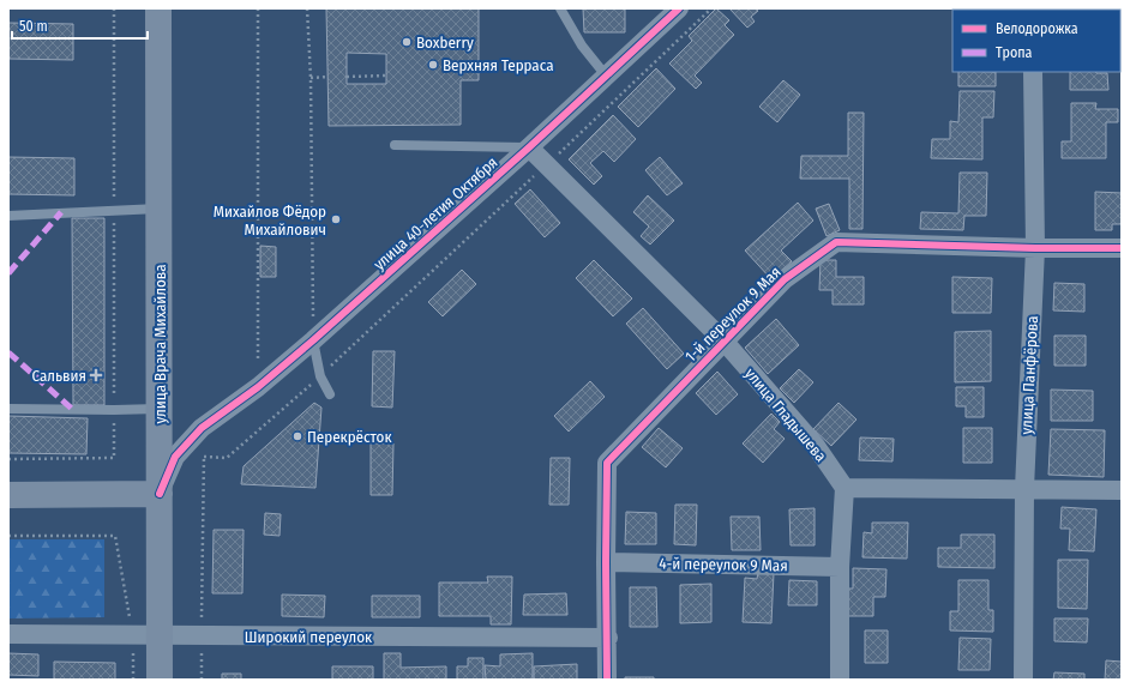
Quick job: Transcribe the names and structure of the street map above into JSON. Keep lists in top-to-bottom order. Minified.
{"streets":{"main road":["улица Врача Михайлова"],"street":["улица 40-летия Октября","1-й переулок 9 Мая","улица Панфёрова","улица Гладышева","4-й переулок 9 Мая","Широкий переулок"]},"crossings":[["улица 40-летия Октября","улица Врача Михайлова"],["улица 40-летия Октября","улица Гладышева"],["1-й переулок 9 Мая","улица Панфёрова"],["1-й переулок 9 Мая","улица Гладышева"],["1-й переулок 9 Мая","4-й переулок 9 Мая"],["1-й переулок 9 Мая","Широкий переулок"],["улица Врача Михайлова","Широкий переулок"]],"places":{"other":["Boxberry","Верхняя Терраса","Михайлов Фёдор Михайлович","Перекрёсток"],"health":["Сальвия"]},"legend":["Велодорожка","Тропа"],"scale_bar":"50 m"}
